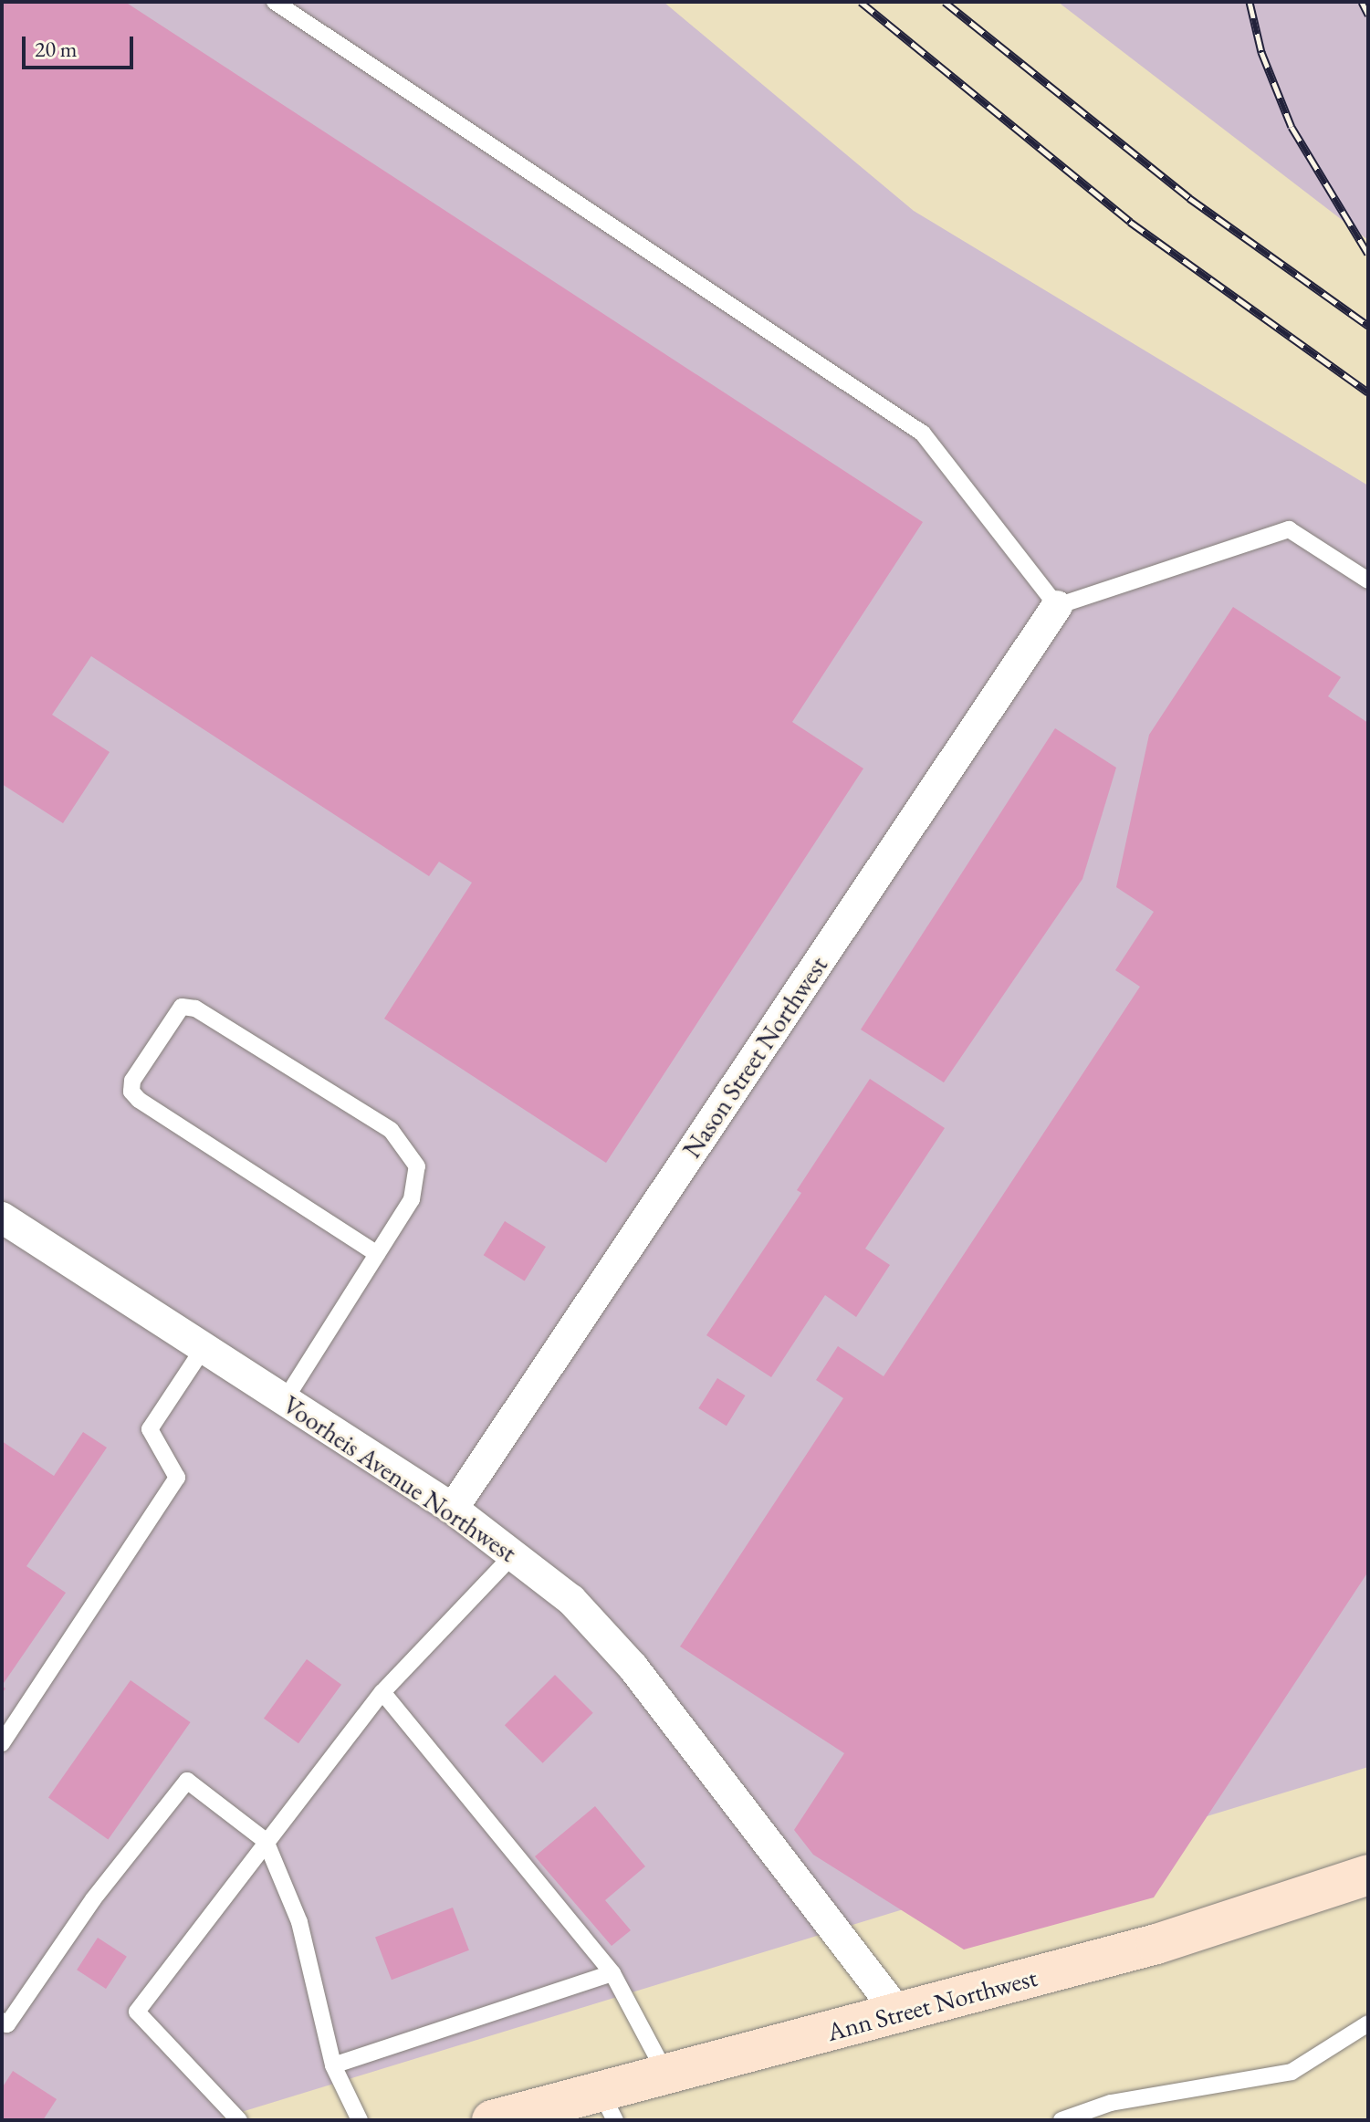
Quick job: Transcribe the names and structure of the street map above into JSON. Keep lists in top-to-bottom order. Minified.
{"streets":{"main road":["Ann Street Northwest"],"street":["Nason Street Northwest","Voorheis Avenue Northwest"]},"crossings":[["Nason Street Northwest","Voorheis Avenue Northwest"],["Voorheis Avenue Northwest","Ann Street Northwest"]],"scale_bar":"20 m"}
